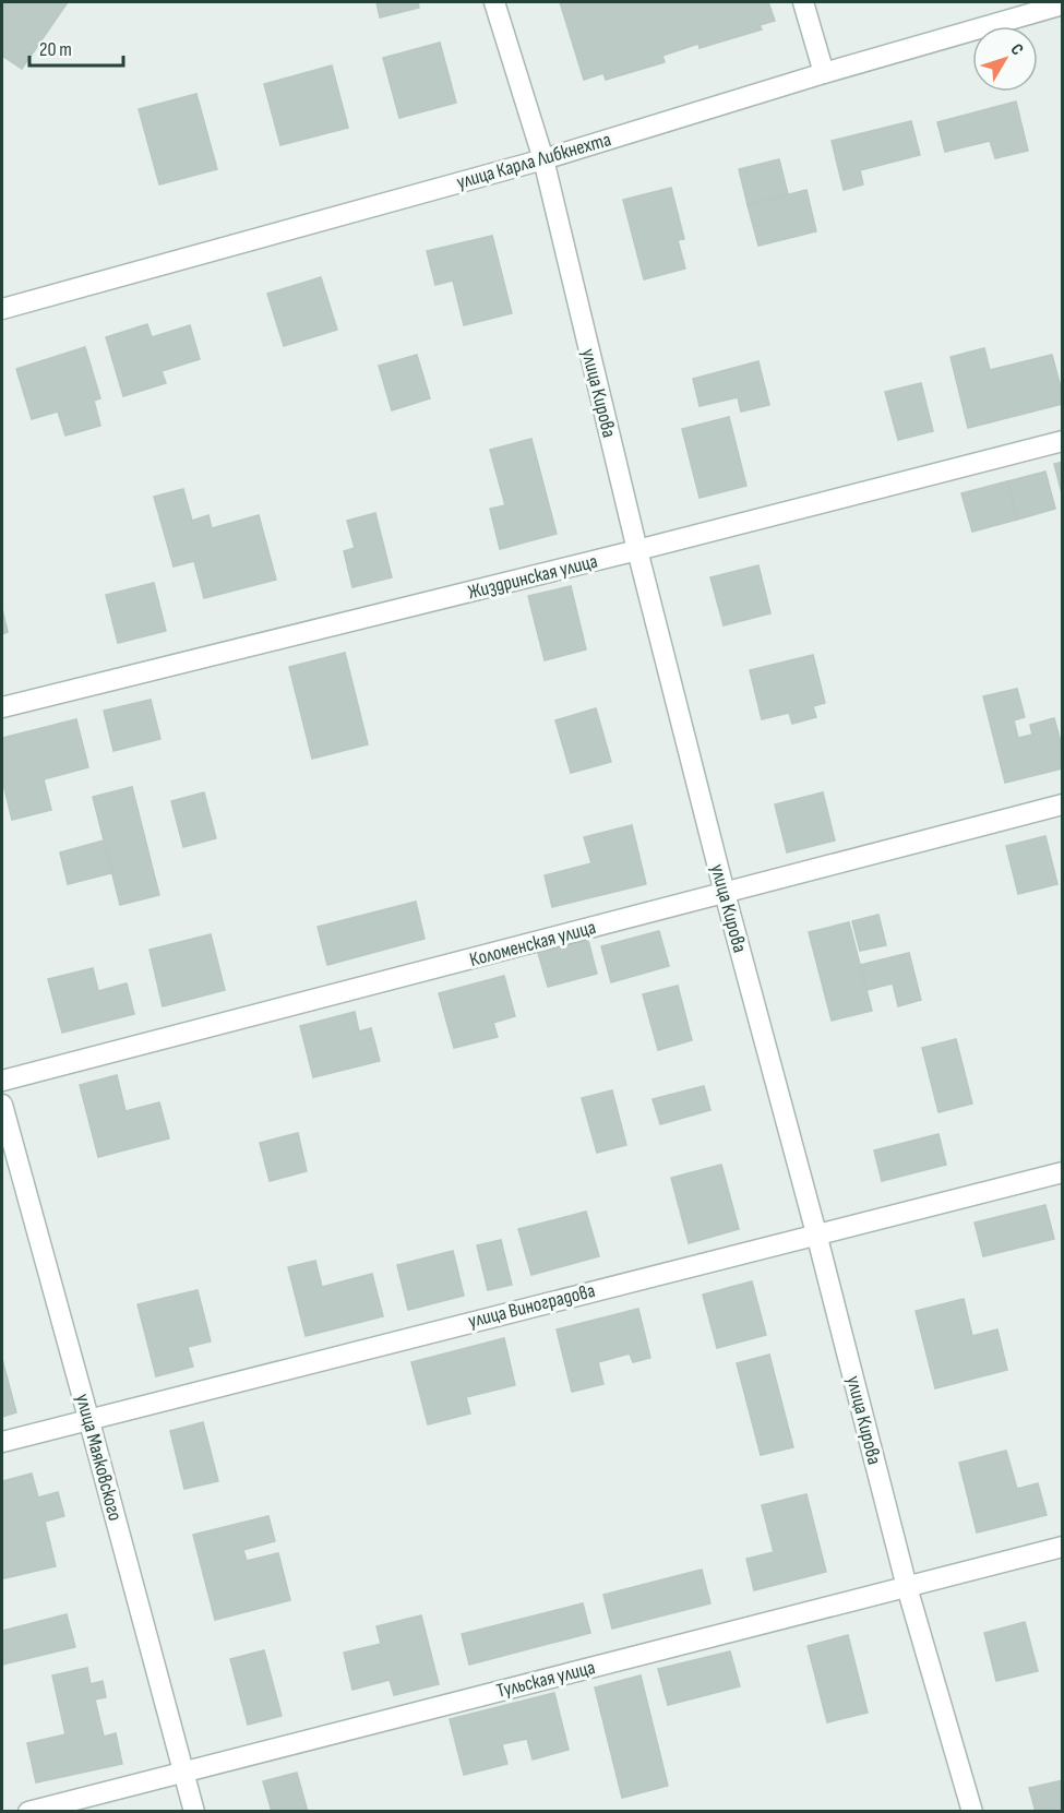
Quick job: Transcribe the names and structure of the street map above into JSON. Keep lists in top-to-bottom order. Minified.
{"streets":{"street":["улица Карла Либкнехта","улица Кирова","Жиздринская улица","Коломенская улица","улица Виноградова","улица Маяковского","Тульская улица"]},"crossings":[["улица Карла Либкнехта","улица Кирова"],["улица Кирова","Жиздринская улица"],["улица Кирова","Коломенская улица"],["улица Кирова","улица Виноградова"],["улица Кирова","Тульская улица"],["улица Виноградова","улица Маяковского"],["улица Маяковского","Тульская улица"]],"scale_bar":"20 m","north":"top right"}
